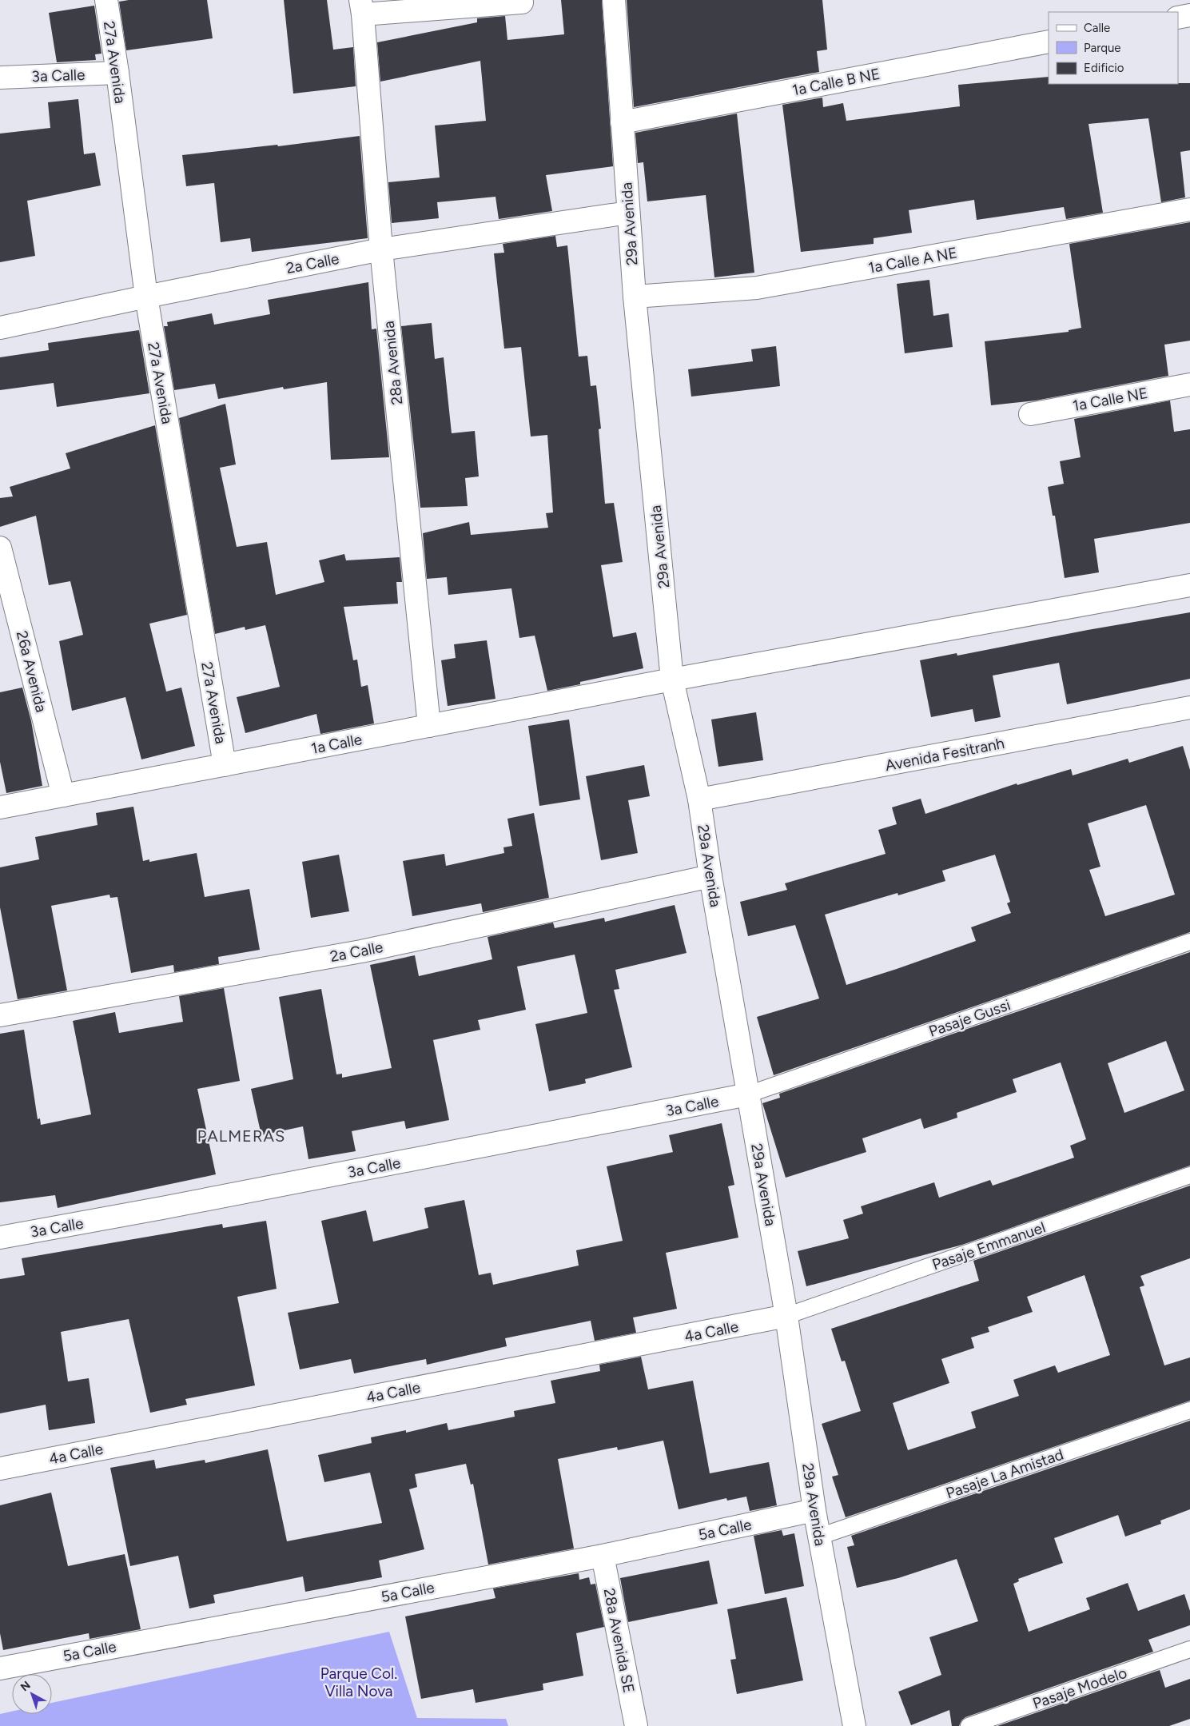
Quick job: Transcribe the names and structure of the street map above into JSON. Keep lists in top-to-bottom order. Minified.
{"streets":{"street":["27a Avenida","3a Calle","1a Calle B NE","29a Avenida","1a Calle A NE","2a Calle","28a Avenida","1a Calle NE","26a Avenida","1a Calle","Avenida Fesitranh","4a Calle","5a Calle","28a Avenida SE"],"lane":["Pasaje Gussi","Pasaje Emmanuel","Pasaje La Amistad","Pasaje Modelo"]},"crossings":[["27a Avenida","3a Calle"],["27a Avenida","2a Calle"],["27a Avenida","1a Calle"],["3a Calle","29a Avenida"],["3a Calle","Pasaje Gussi"],["1a Calle B NE","29a Avenida"],["29a Avenida","1a Calle A NE"],["29a Avenida","2a Calle"],["29a Avenida","1a Calle"],["29a Avenida","Avenida Fesitranh"],["29a Avenida","Pasaje Gussi"],["29a Avenida","Pasaje Emmanuel"],["29a Avenida","4a Calle"],["29a Avenida","Pasaje La Amistad"],["29a Avenida","5a Calle"],["2a Calle","28a Avenida"],["28a Avenida","1a Calle"],["26a Avenida","1a Calle"],["Pasaje Emmanuel","4a Calle"],["5a Calle","28a Avenida SE"]],"districts":["PALMERAS"],"parks":["Parque Col. Villa Nova"],"legend":["Calle","Parque","Edificio"],"north":"top left"}
